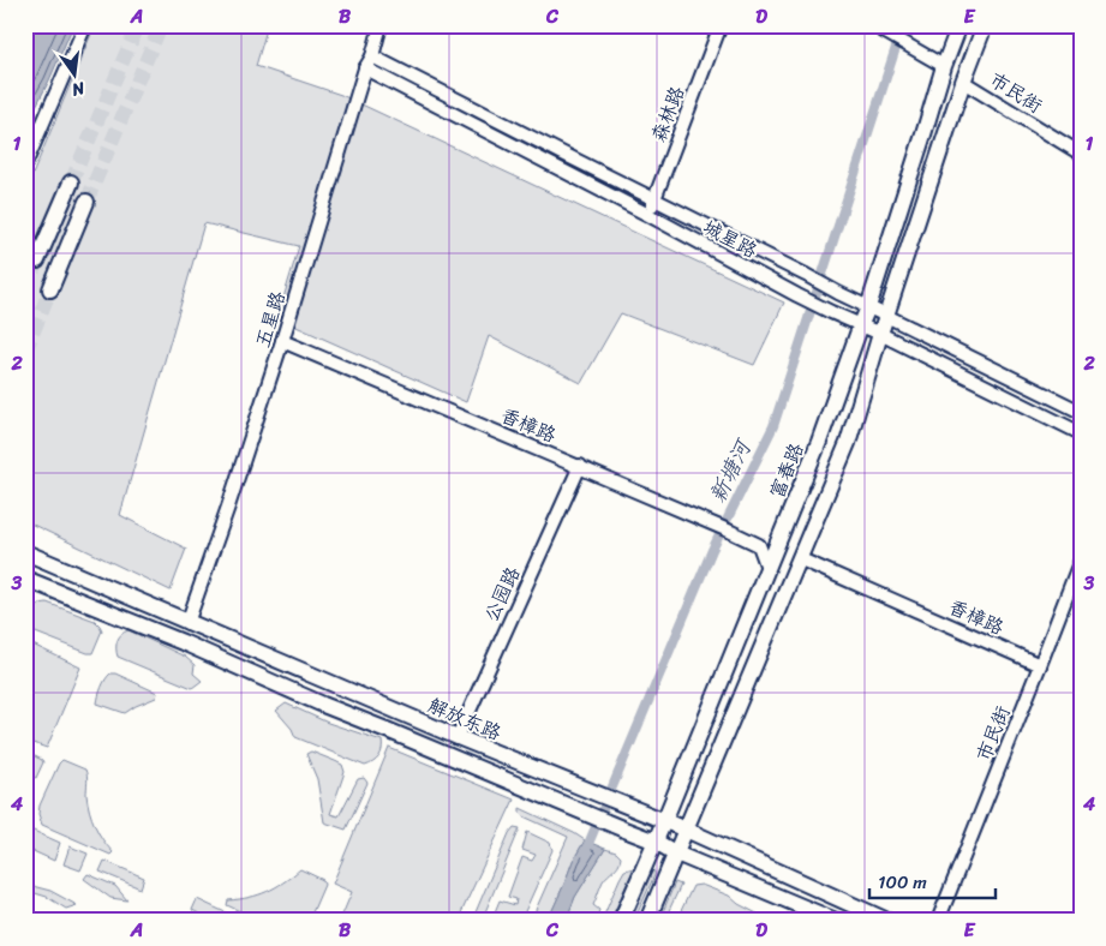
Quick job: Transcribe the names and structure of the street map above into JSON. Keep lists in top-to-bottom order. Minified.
{"streets":{"main road":["富春路","解放东路"],"street":["市民街","森林路","城星路","五星路","香樟路","公园路"]},"crossings":[["市民街","香樟路"],["森林路","城星路"],["城星路","五星路"],["城星路","富春路"],["五星路","香樟路"],["五星路","解放东路"],["香樟路","公园路"],["富春路","解放东路"],["公园路","解放东路"]],"water":["新塘河"],"scale_bar":"100 m","north":"bottom","grid":{"columns":["A","B","C","D","E"],"rows":["1","2","3","4"]}}
